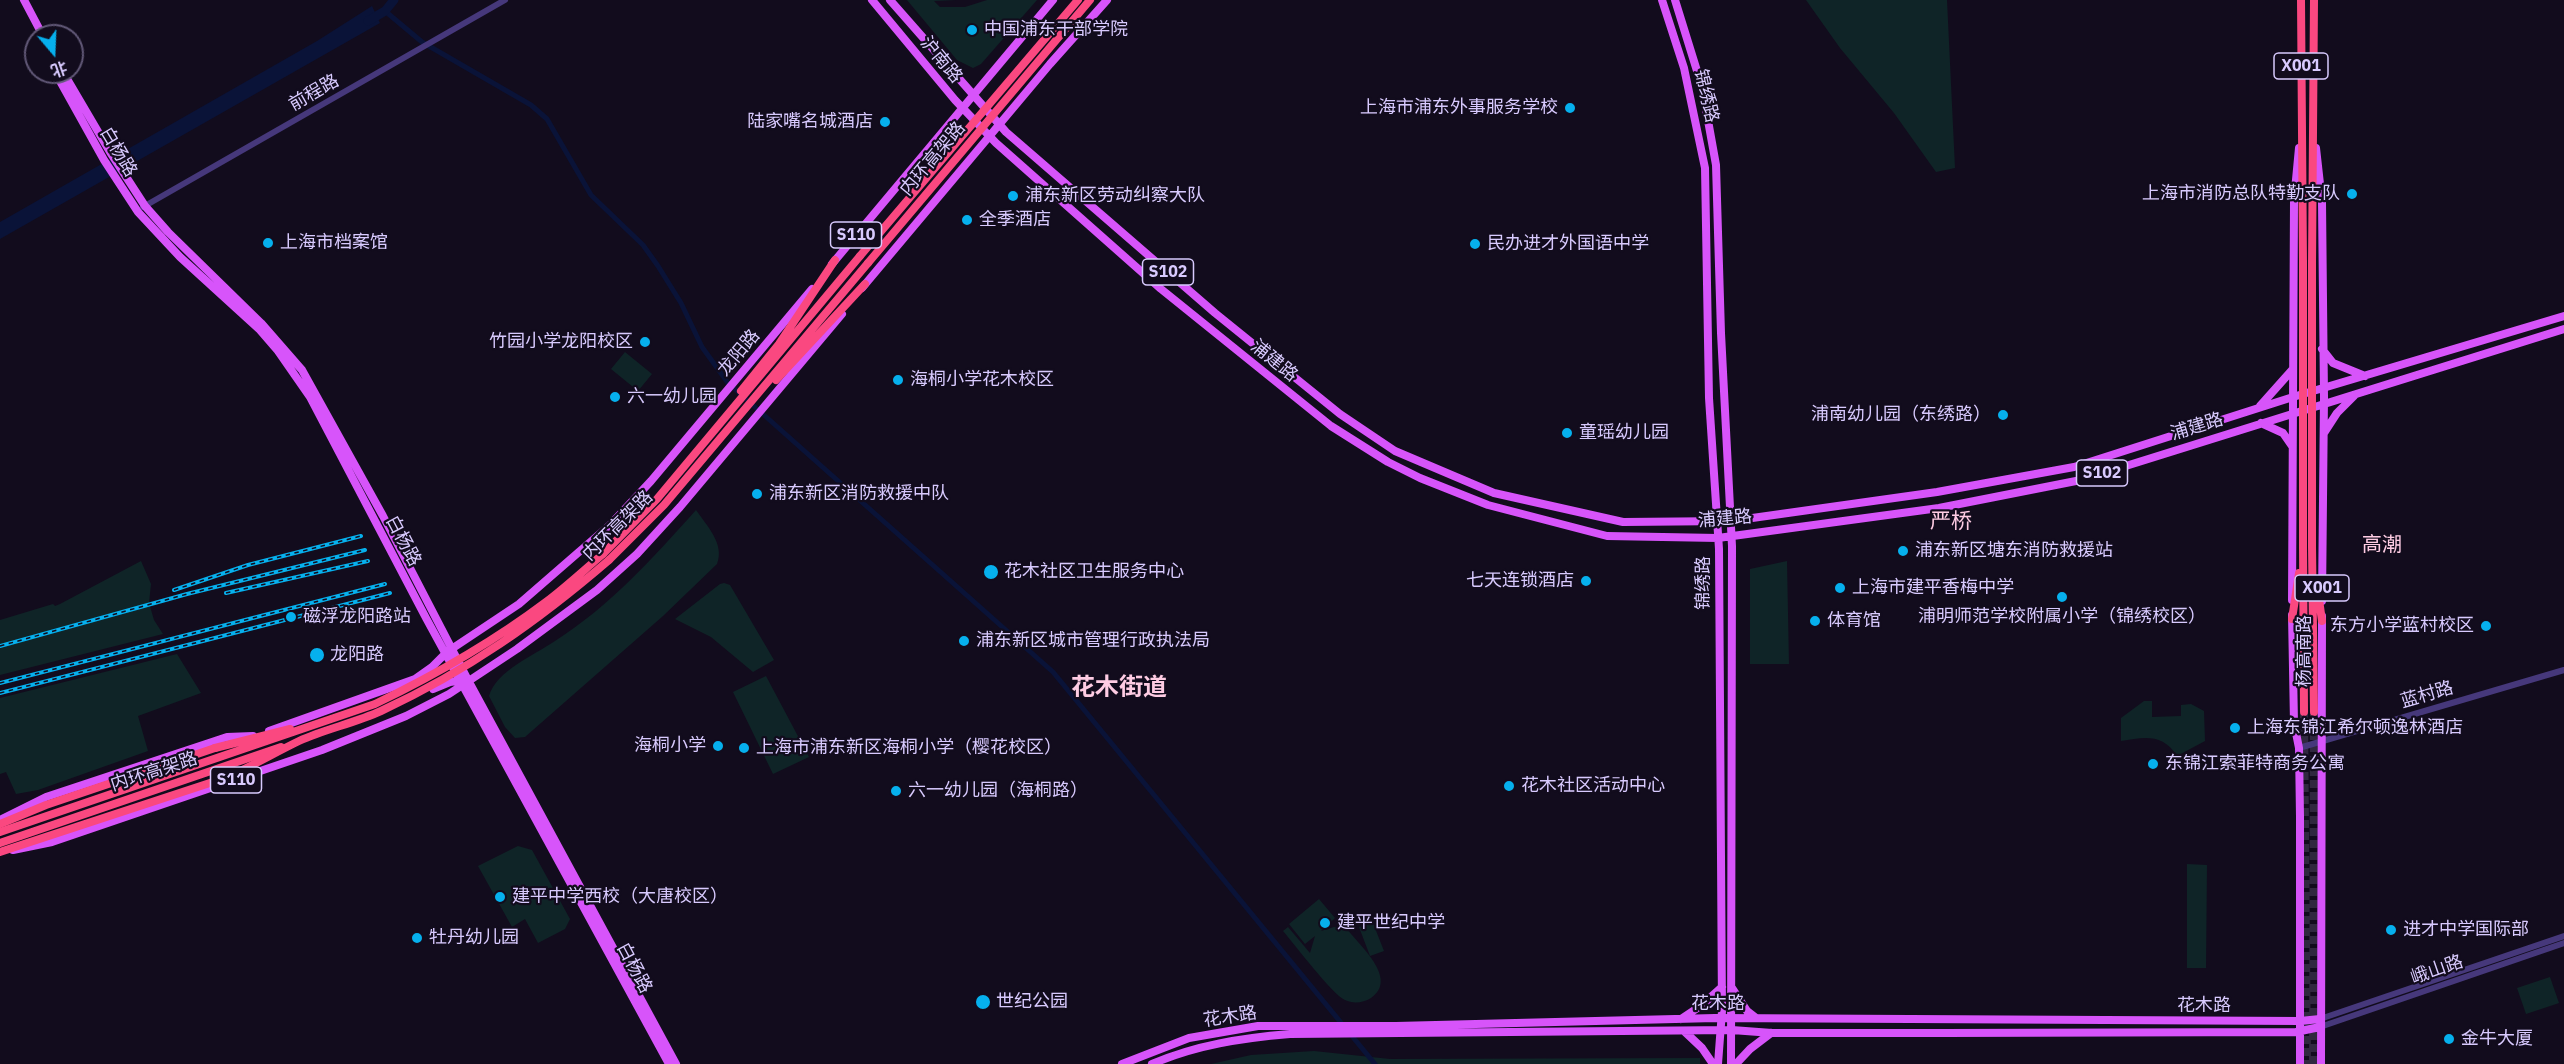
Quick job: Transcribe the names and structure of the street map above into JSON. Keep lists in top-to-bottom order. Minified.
{"streets":{"highway":["X001","内环高架路","杨高南路"],"main road":["沪南路","锦绣路","白杨路","S110","S102","龙阳路","浦建路","花木路"],"street":["前程路","蓝村路","峨山路"]},"crossings":[["沪南路","S110"],["沪南路","龙阳路"],["沪南路","浦建路"],["前程路","白杨路"],["锦绣路","浦建路"],["锦绣路","花木路"],["白杨路","S110"],["白杨路","龙阳路"],["内环高架路","龙阳路"],["S110","浦建路"],["浦建路","杨高南路"],["杨高南路","蓝村路"],["杨高南路","峨山路"],["杨高南路","花木路"],["峨山路","花木路"]],"districts":["严桥","高潮","花木街道"],"places":["中国浦东干部学院","上海市浦东外事服务学校","陆家嘴名城酒店","上海市消防总队特勤支队","浦东新区劳动纠察大队","全季酒店","上海市档案馆","民办进才外国语中学","竹园小学龙阳校区","海桐小学花木校区","六一幼儿园","浦南幼儿园（东绣路）","童瑶幼儿园","浦东新区消防救援中队","浦东新区塘东消防救援站","花木社区卫生服务中心","七天连锁酒店","上海市建平香梅中学","浦明师范学校附属小学（锦绣校区）","磁浮龙阳路站","体育馆","东方小学蓝村校区","浦东新区城市管理行政执法局","龙阳路","上海东锦江希尔顿逸林酒店","海桐小学","上海市浦东新区海桐小学（樱花校区）","东锦江索菲特商务公寓","花木社区活动中心","六一幼儿园（海桐路）","建平中学西校（大唐校区）","建平世纪中学","进才中学国际部","牡丹幼儿园","世纪公园","金牛大厦"],"north":"bottom"}
